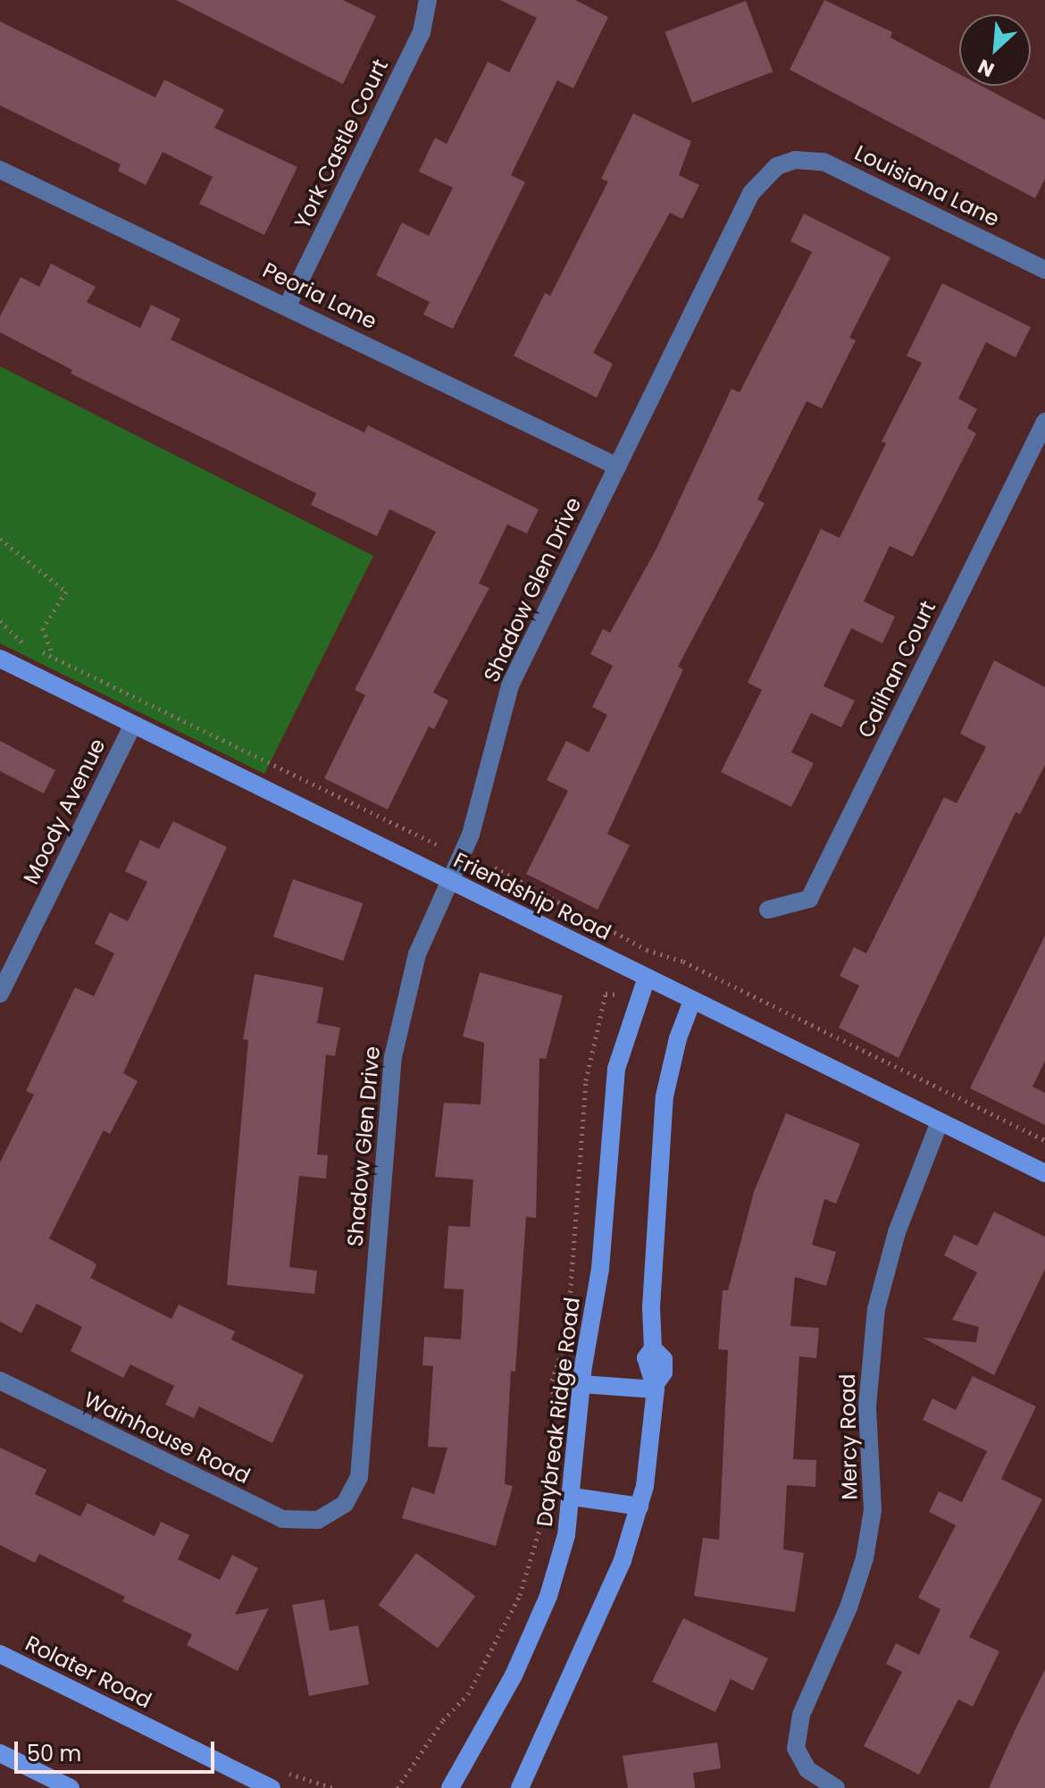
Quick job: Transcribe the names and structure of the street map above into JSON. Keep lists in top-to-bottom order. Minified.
{"streets":{"street":["York Castle Court","Louisiana Lane","Peoria Lane","Shadow Glen Drive","Calihan Court","Moody Avenue","Friendship Road","Daybreak Ridge Road","Mercy Road","Wainhouse Road","Rolater Road"]},"crossings":[["York Castle Court","Peoria Lane"],["Louisiana Lane","Shadow Glen Drive"],["Peoria Lane","Shadow Glen Drive"],["Shadow Glen Drive","Friendship Road"],["Shadow Glen Drive","Wainhouse Road"],["Moody Avenue","Friendship Road"],["Friendship Road","Daybreak Ridge Road"],["Friendship Road","Mercy Road"]],"scale_bar":"50 m","north":"bottom left"}
